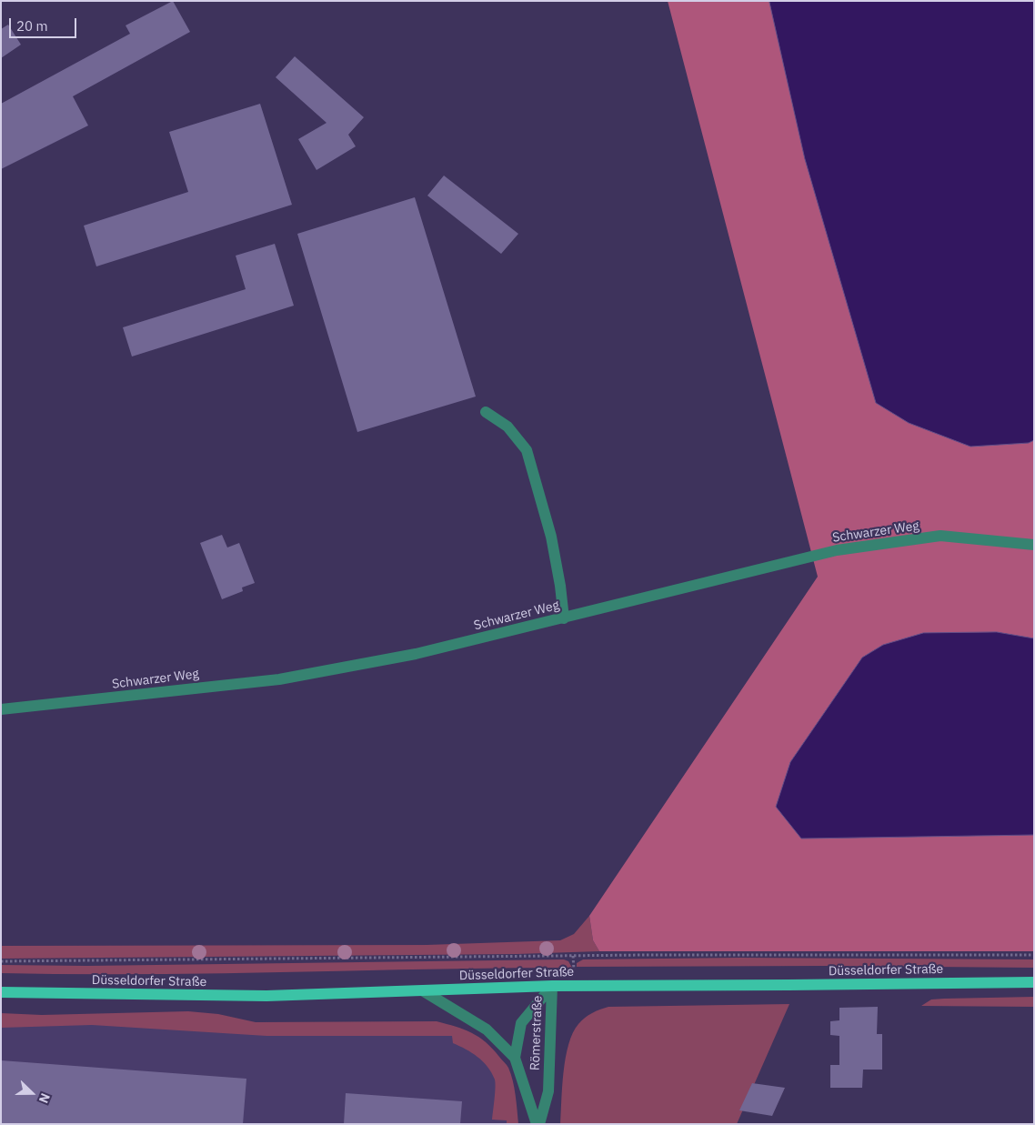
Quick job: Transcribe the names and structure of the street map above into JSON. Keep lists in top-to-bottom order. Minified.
{"streets":{"main road":["Düsseldorfer Straße"],"street":["Schwarzer Weg","Römerstraße"]},"crossings":[["Düsseldorfer Straße","Römerstraße"]],"scale_bar":"20 m","north":"right"}
